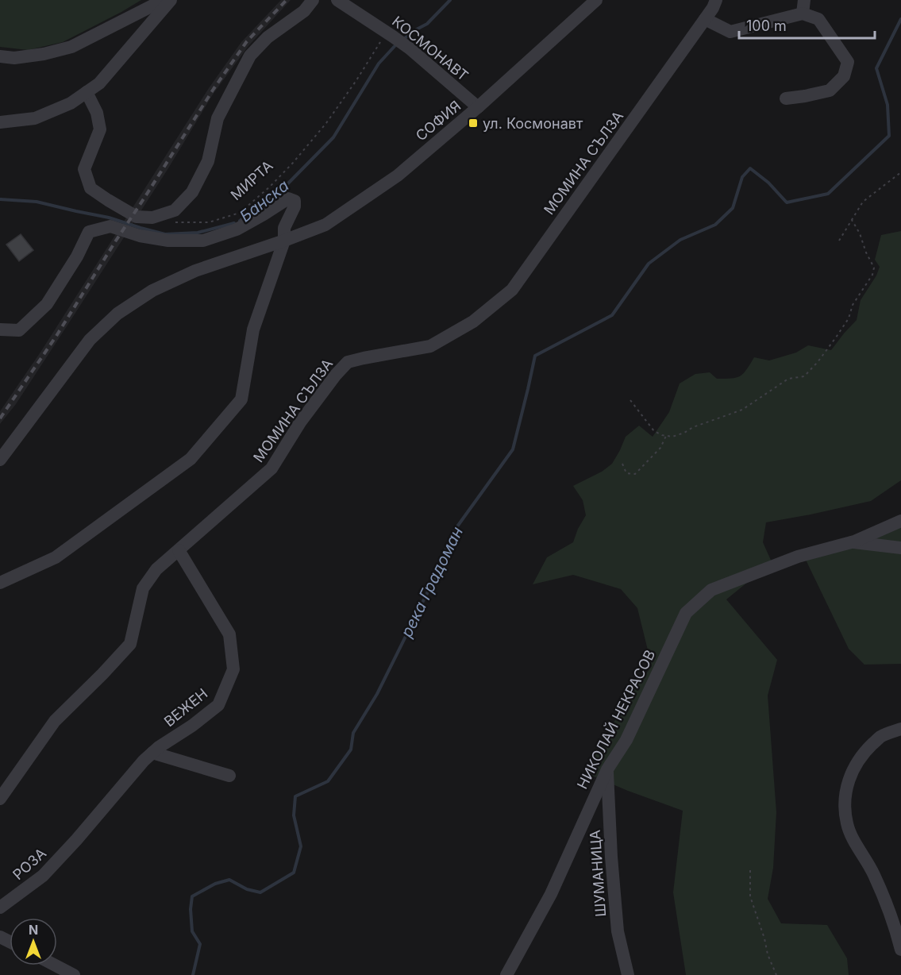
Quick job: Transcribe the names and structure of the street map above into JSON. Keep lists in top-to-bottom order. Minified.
{"streets":{"street":["КОСМОНАВТ","СОФИЯ","МОМИНА СЪЛЗА","ВЕЖЕН","НИКОЛАЙ НЕКРАСОВ","РОЗА","ШУМАНИЦА"],"path":["МИРТА"]},"crossings":[["КОСМОНАВТ","СОФИЯ"],["КОСМОНАВТ","МИРТА"],["МОМИНА СЪЛЗА","ВЕЖЕН"],["ВЕЖЕН","РОЗА"],["НИКОЛАЙ НЕКРАСОВ","ШУМАНИЦА"]],"water":["Банска","река Градоман"],"places":{"transit":["ул. Космонавт"]},"scale_bar":"100 m","north":"top"}
